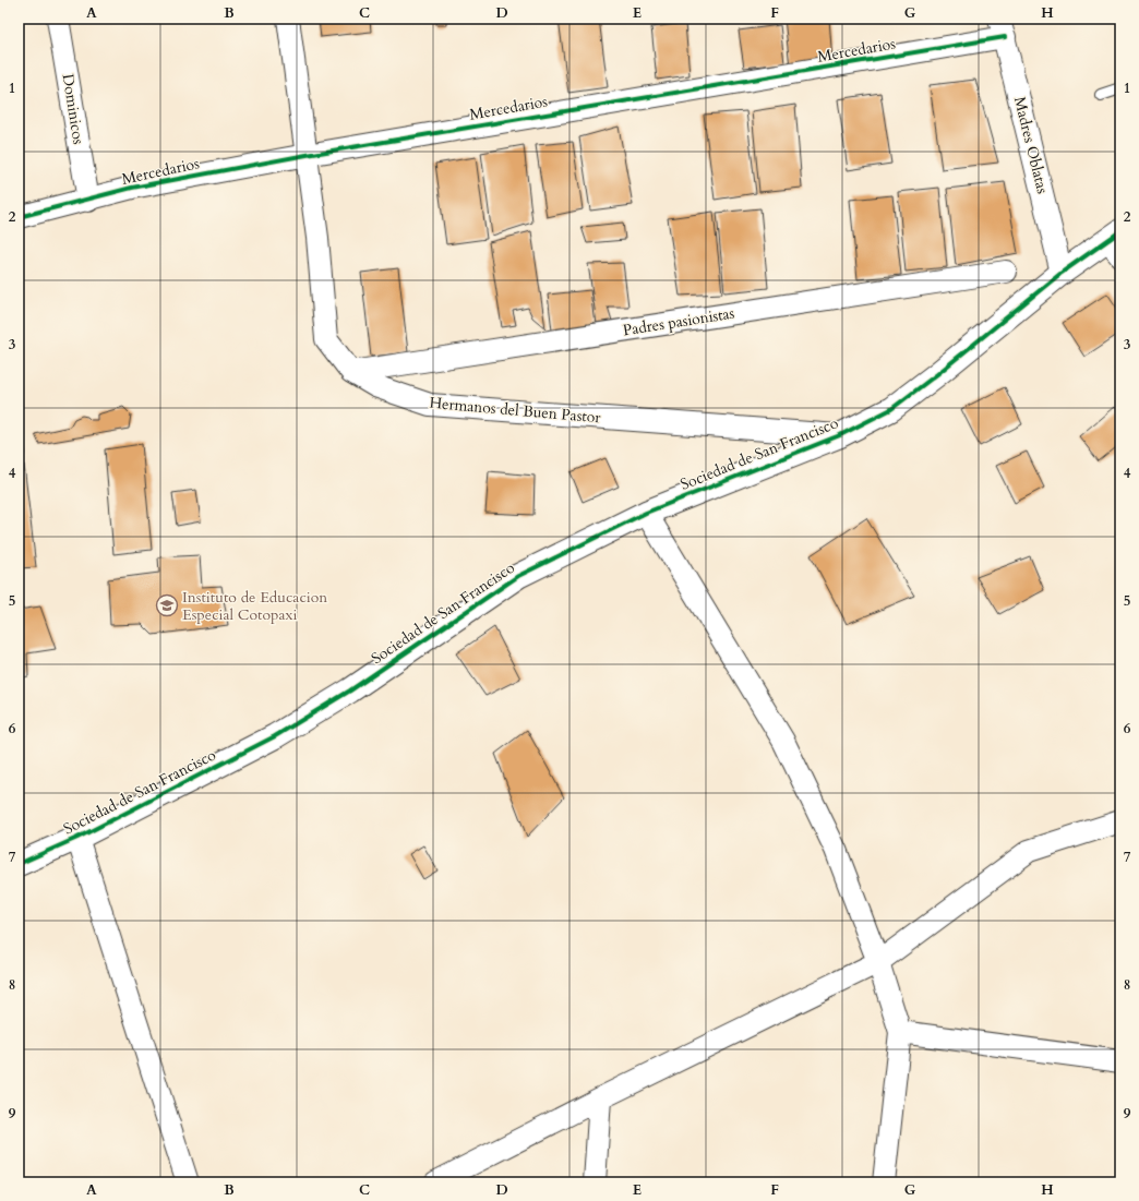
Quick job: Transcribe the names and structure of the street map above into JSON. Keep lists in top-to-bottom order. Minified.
{"streets":{"street":["Mercedarios","Dominicos","Madres Oblatas","Padres pasionistas","Hermanos del Buen Pastor","Sociedad de San Francisco"]},"crossings":[["Mercedarios","Dominicos"],["Mercedarios","Madres Oblatas"],["Mercedarios","Hermanos del Buen Pastor"],["Madres Oblatas","Sociedad de San Francisco"],["Padres pasionistas","Hermanos del Buen Pastor"],["Hermanos del Buen Pastor","Sociedad de San Francisco"]],"places":{"school or university":["Instituto de Educacion Especial Cotopaxi"]},"grid":{"columns":["A","B","C","D","E","F","G","H"],"rows":["1","2","3","4","5","6","7","8","9"]}}
